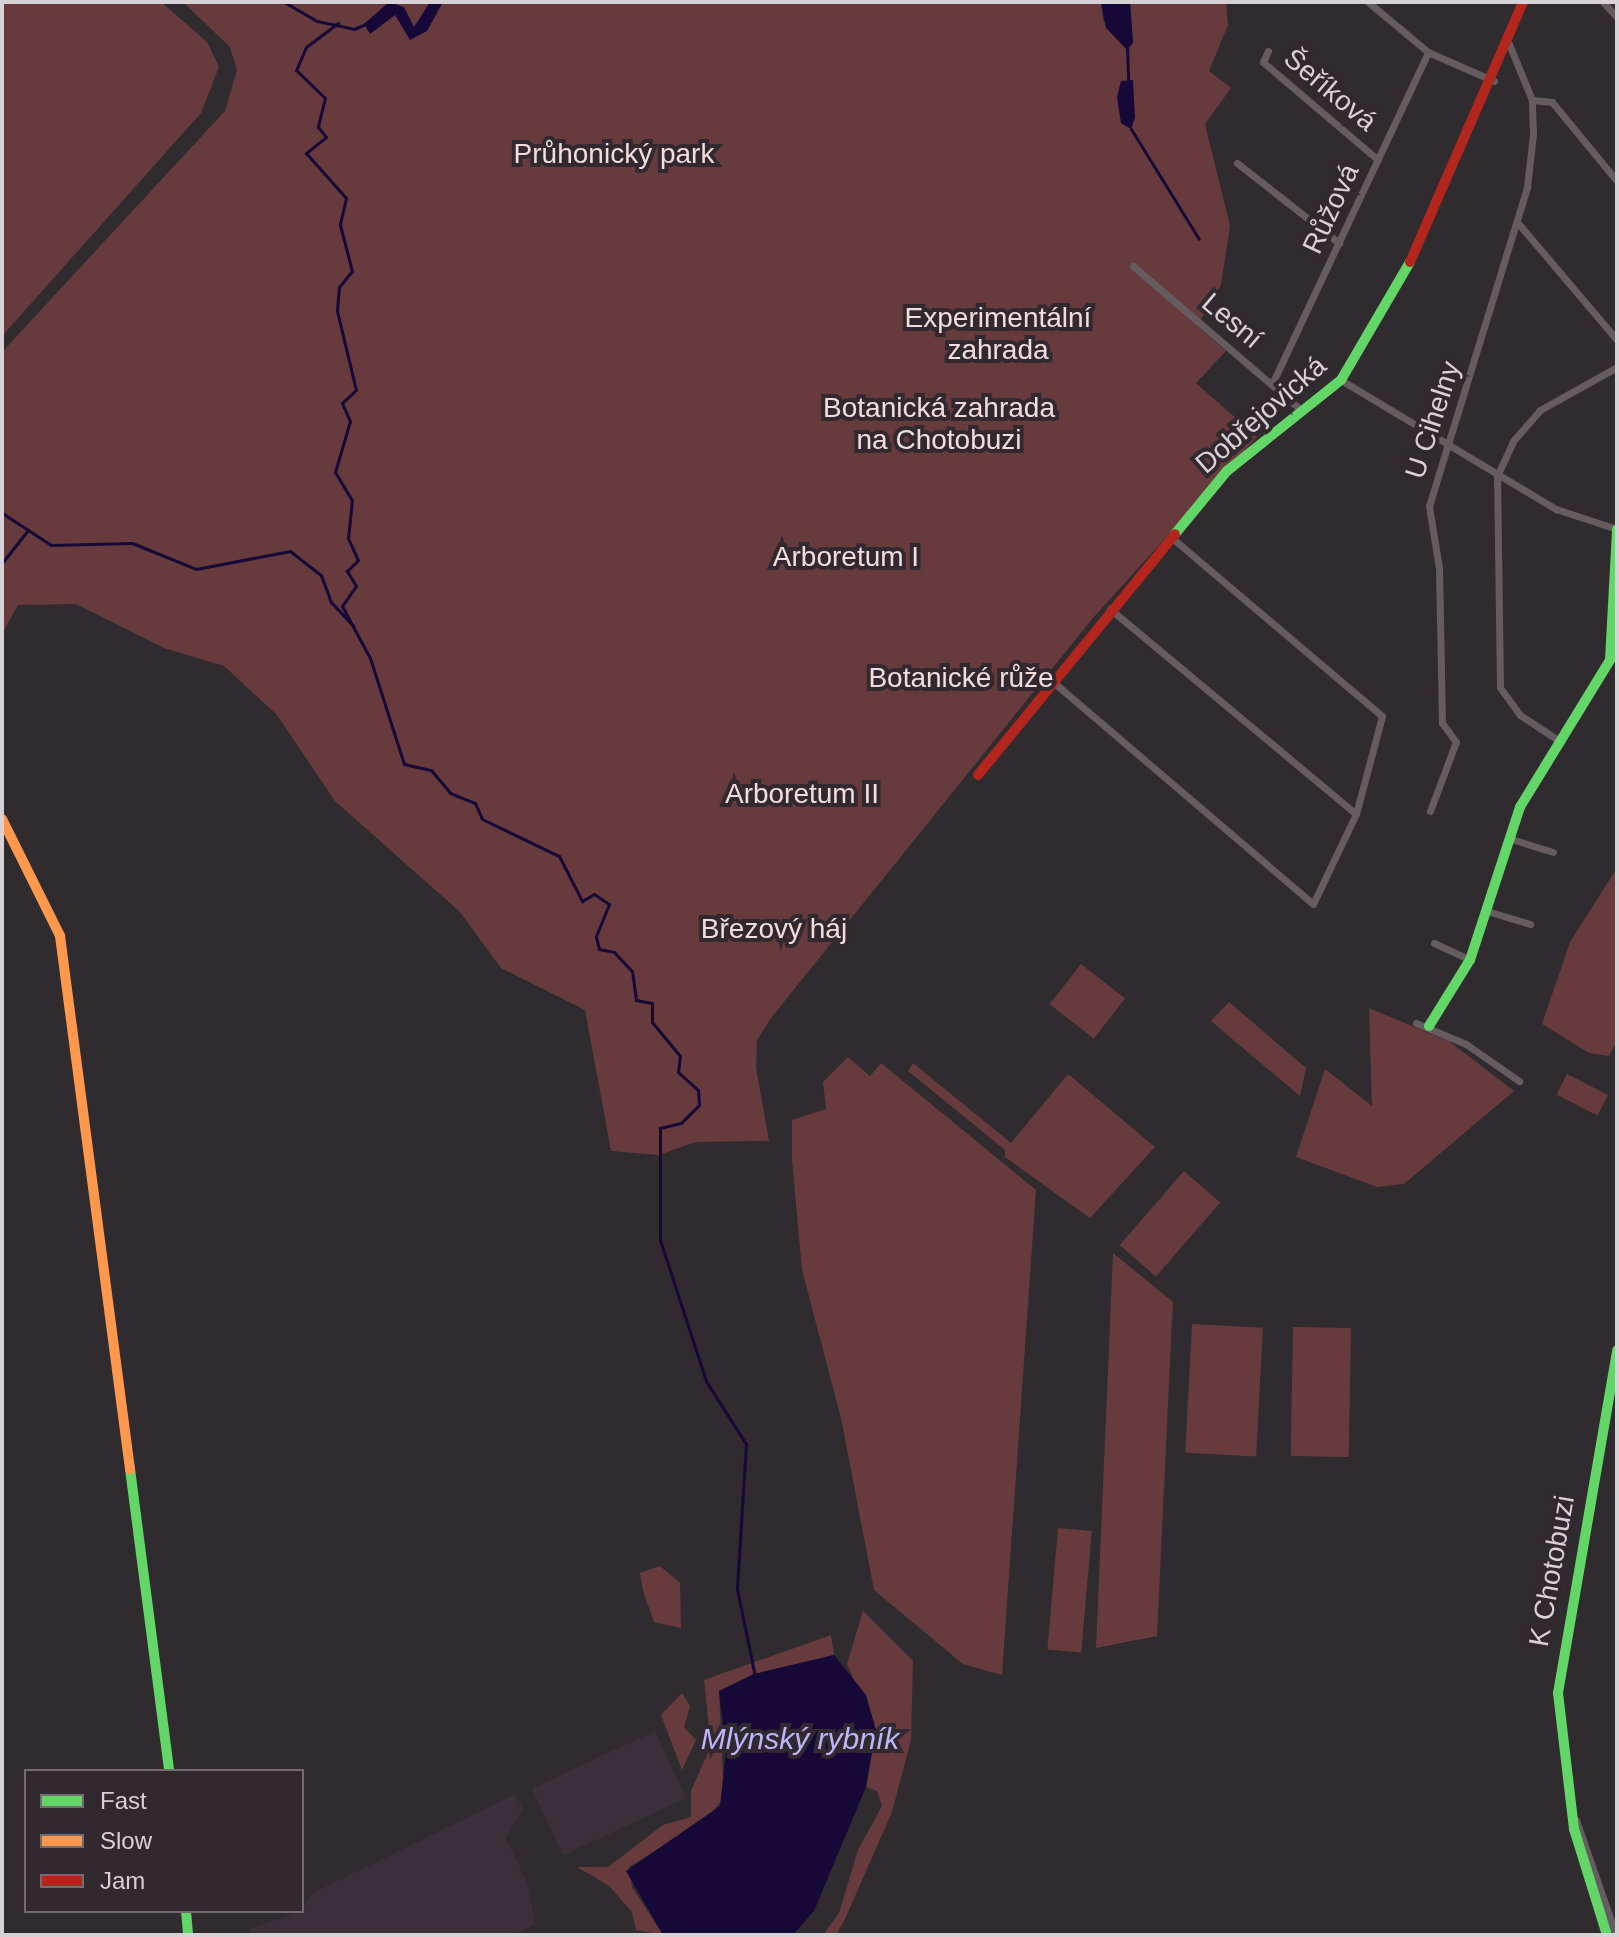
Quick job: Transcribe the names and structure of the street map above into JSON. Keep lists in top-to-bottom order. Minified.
{"streets":{"street":["Šeříková","Růžová","Lesní","Dobřejovická","U Cihelny","K Chotobuzi"]},"crossings":[["Šeříková","Růžová"],["Růžová","Lesní"],["Lesní","Dobřejovická"],["Dobřejovická","U Cihelny"]],"water":["Mlýnský rybník"],"parks":["Průhonický park","Experimentální zahrada","Botanická zahrada na Chotobuzi","Arboretum I","Botanické růže","Arboretum II","Březový háj"],"legend":["Fast","Slow","Jam"]}
